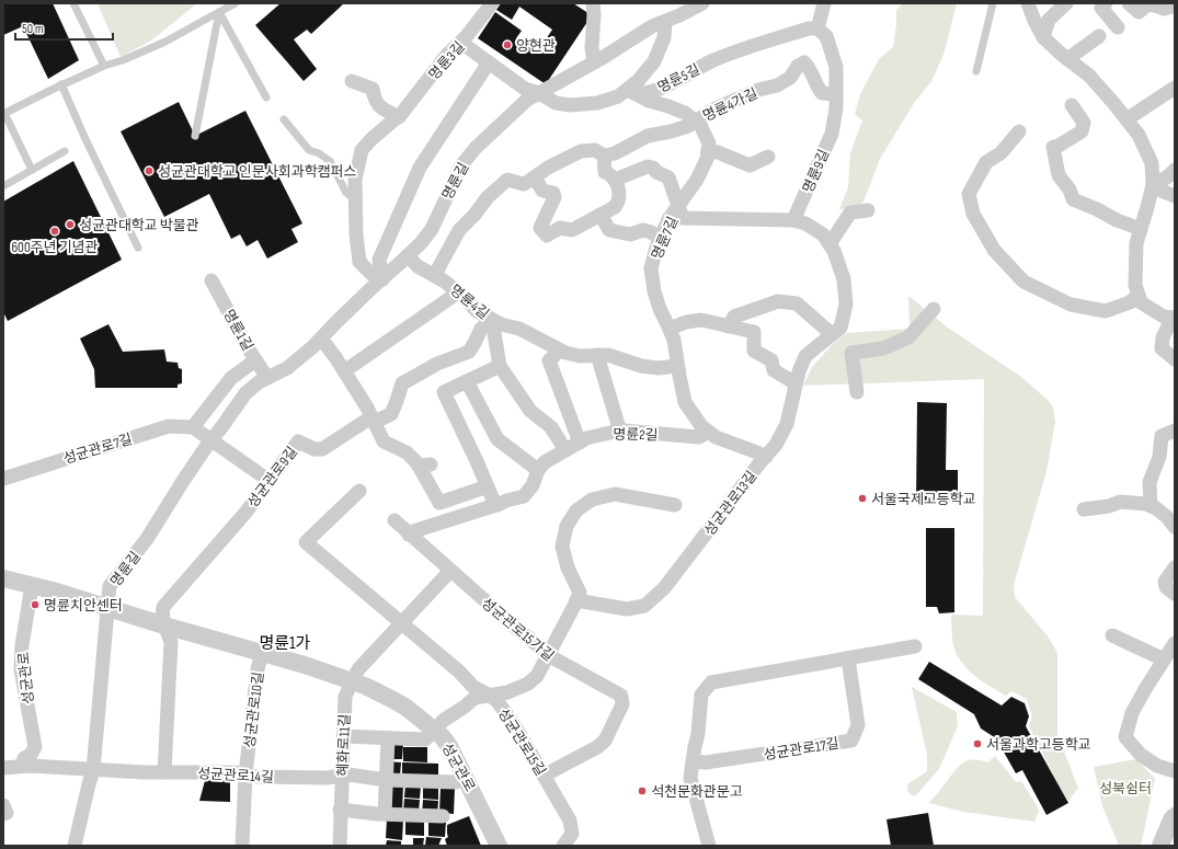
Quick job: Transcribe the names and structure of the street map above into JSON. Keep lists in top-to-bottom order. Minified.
{"streets":{"street":["명륜3길","명륜5길","명륜4가길","명륜9길","명륜길","명륜7길","명륜4길","명륜1길","명륜2길","성균관로7길","성균관로9길","성균관로13길","성균관로15가길","성균관로","성균관로10길","성균관로15길","혜화로11길","성균관로17길","성균관로14길"]},"crossings":[["명륜3길","명륜길"],["명륜5길","명륜9길"],["명륜5길","명륜길"],["명륜4가길","명륜9길"],["명륜9길","성균관로13길"],["명륜길","명륜4길"],["명륜길","명륜1길"],["명륜길","성균관로"],["명륜길","성균관로14길"],["명륜7길","명륜4길"],["명륜7길","명륜2길"],["명륜7길","성균관로13길"],["명륜4길","성균관로9길"],["명륜2길","성균관로15가길"],["성균관로9길","성균관로"],["성균관로15가길","성균관로15길"],["성균관로","성균관로10길"],["성균관로","혜화로11길"],["성균관로","성균관로14길"],["성균관로10길","성균관로14길"],["혜화로11길","성균관로14길"]],"districts":["명륜1가"],"parks":["성북쉼터"],"places":["양현관","성균관대학교 인문사회과학캠퍼스","성균관대학교 박물관","600주년 기념관","서울국제고등학교","명륜치안센터","서울과학고등학교","석천문화관문고"],"scale_bar":"50 m"}
